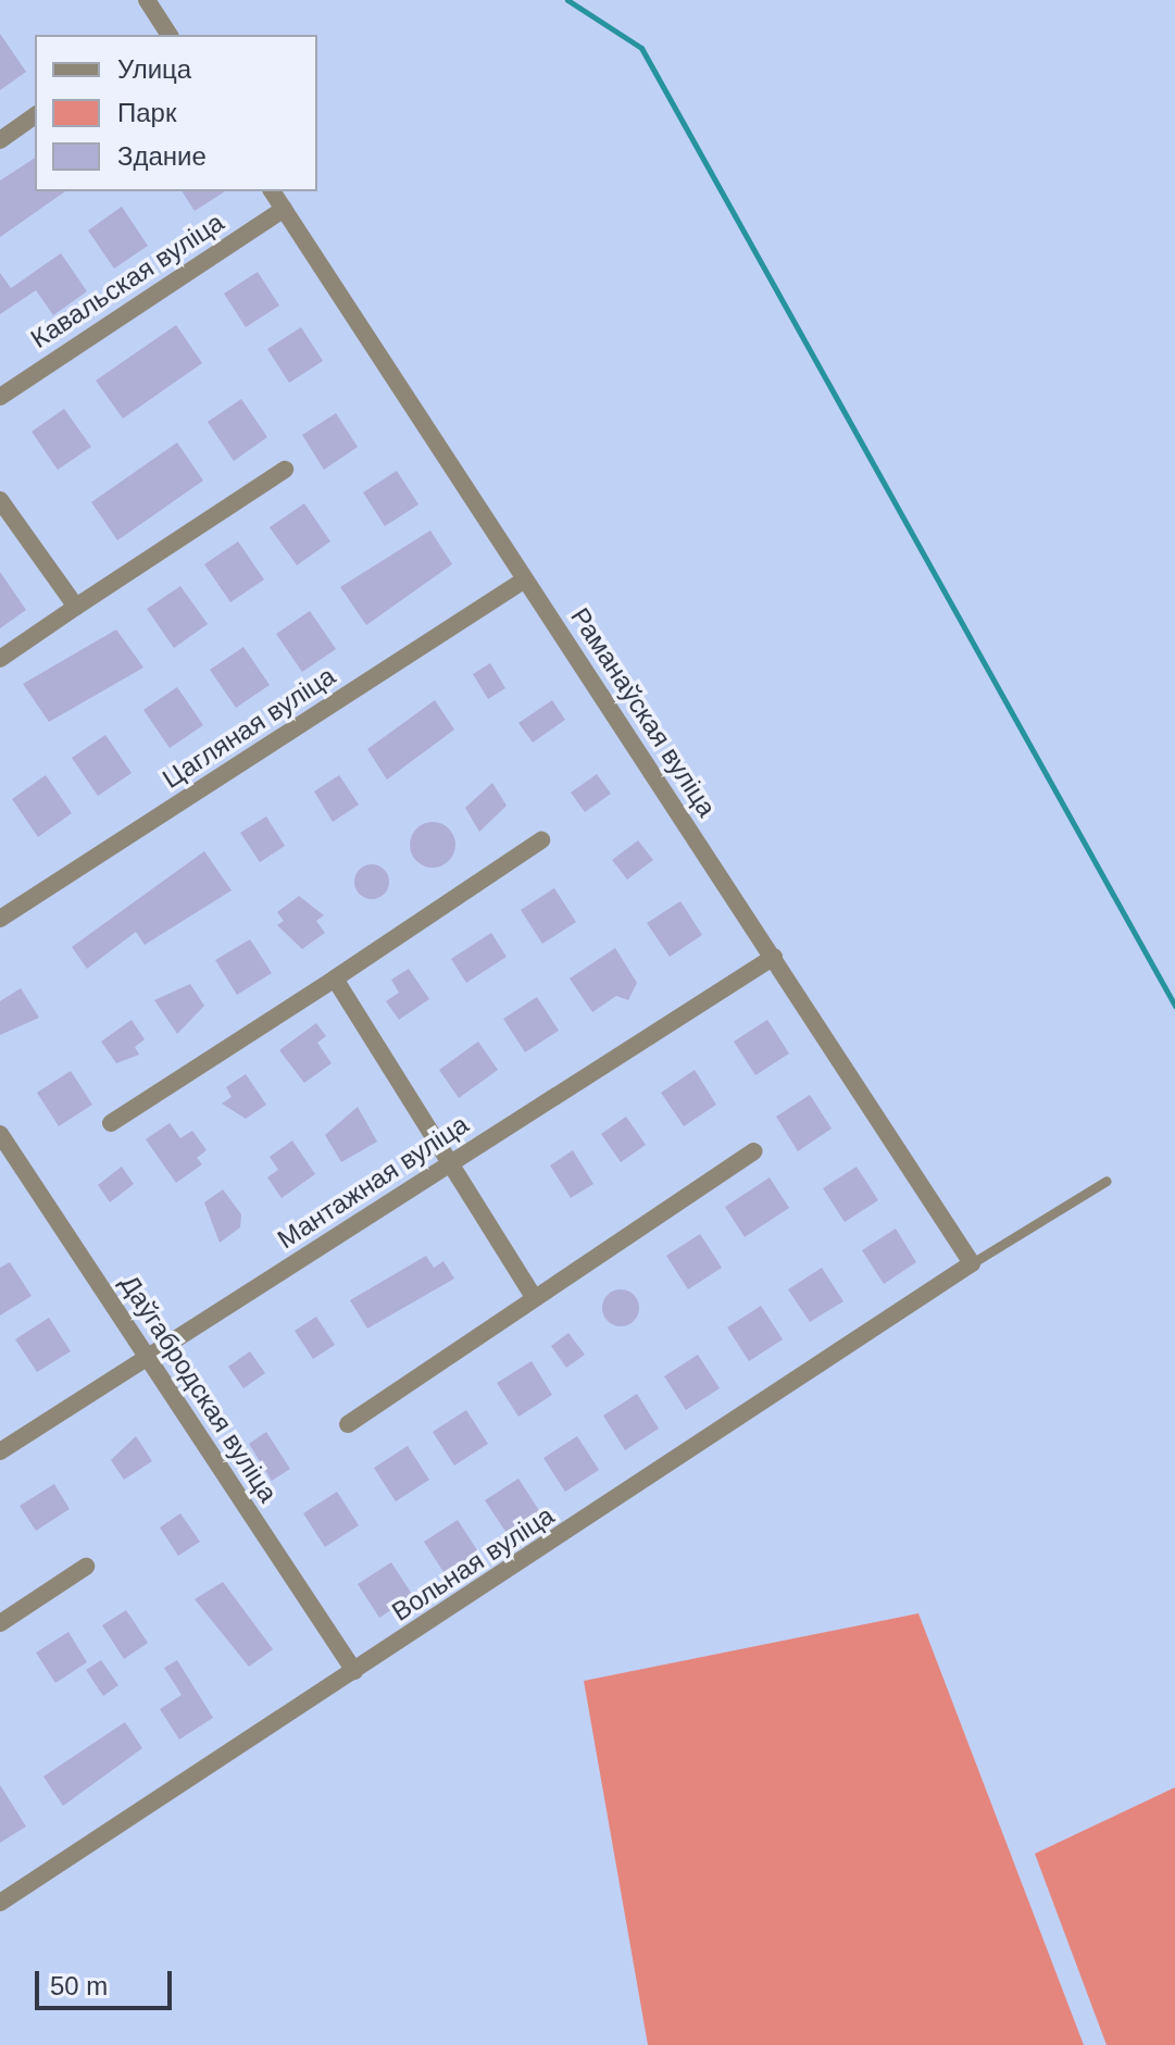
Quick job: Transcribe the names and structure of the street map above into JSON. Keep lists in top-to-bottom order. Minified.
{"streets":{"street":["Кавальская вуліца","Раманаўская вуліца","Цагляная вуліца","Мантажная вуліца","Даўгабродская вуліца","Вольная вуліца"]},"crossings":[["Кавальская вуліца","Раманаўская вуліца"],["Раманаўская вуліца","Цагляная вуліца"],["Раманаўская вуліца","Мантажная вуліца"],["Раманаўская вуліца","Вольная вуліца"],["Мантажная вуліца","Даўгабродская вуліца"],["Даўгабродская вуліца","Вольная вуліца"]],"legend":["Улица","Парк","Здание"],"scale_bar":"50 m"}
